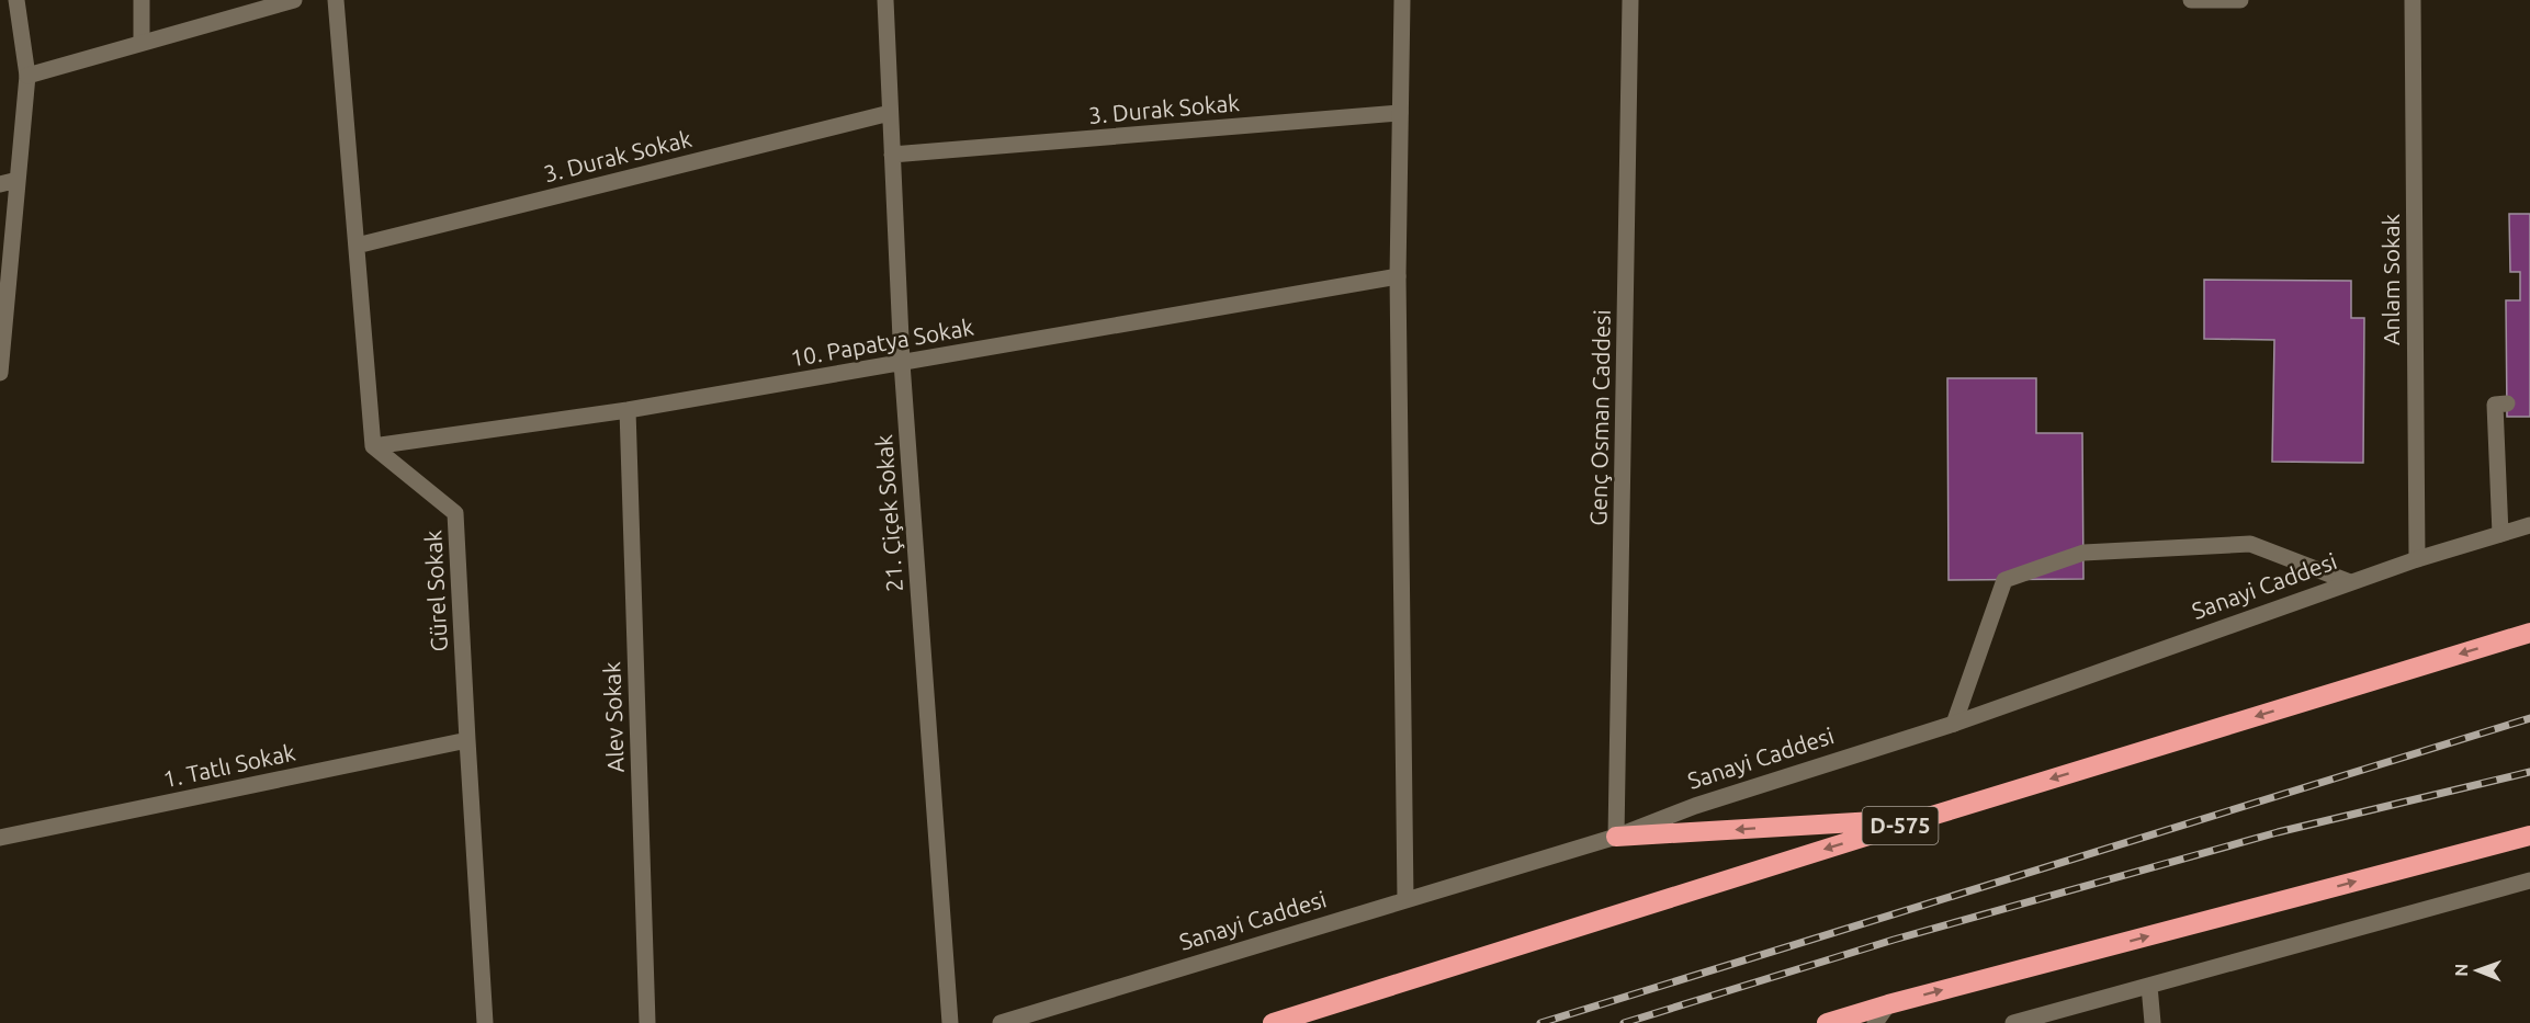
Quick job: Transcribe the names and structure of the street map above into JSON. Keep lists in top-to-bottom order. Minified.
{"streets":{"highway":["D-575"],"street":["3. Durak Sokak","Anlam Sokak","10. Papatya Sokak","Genç Osman Caddesi","21. Çiçek Sokak","Sanayi Caddesi","Gürel Sokak","Alev Sokak","1. Tatlı Sokak"]},"crossings":[["3. Durak Sokak","21. Çiçek Sokak"],["Anlam Sokak","Sanayi Caddesi"],["10. Papatya Sokak","21. Çiçek Sokak"],["10. Papatya Sokak","Gürel Sokak"],["10. Papatya Sokak","Alev Sokak"],["Genç Osman Caddesi","Sanayi Caddesi"],["Gürel Sokak","1. Tatlı Sokak"]],"north":"left"}
